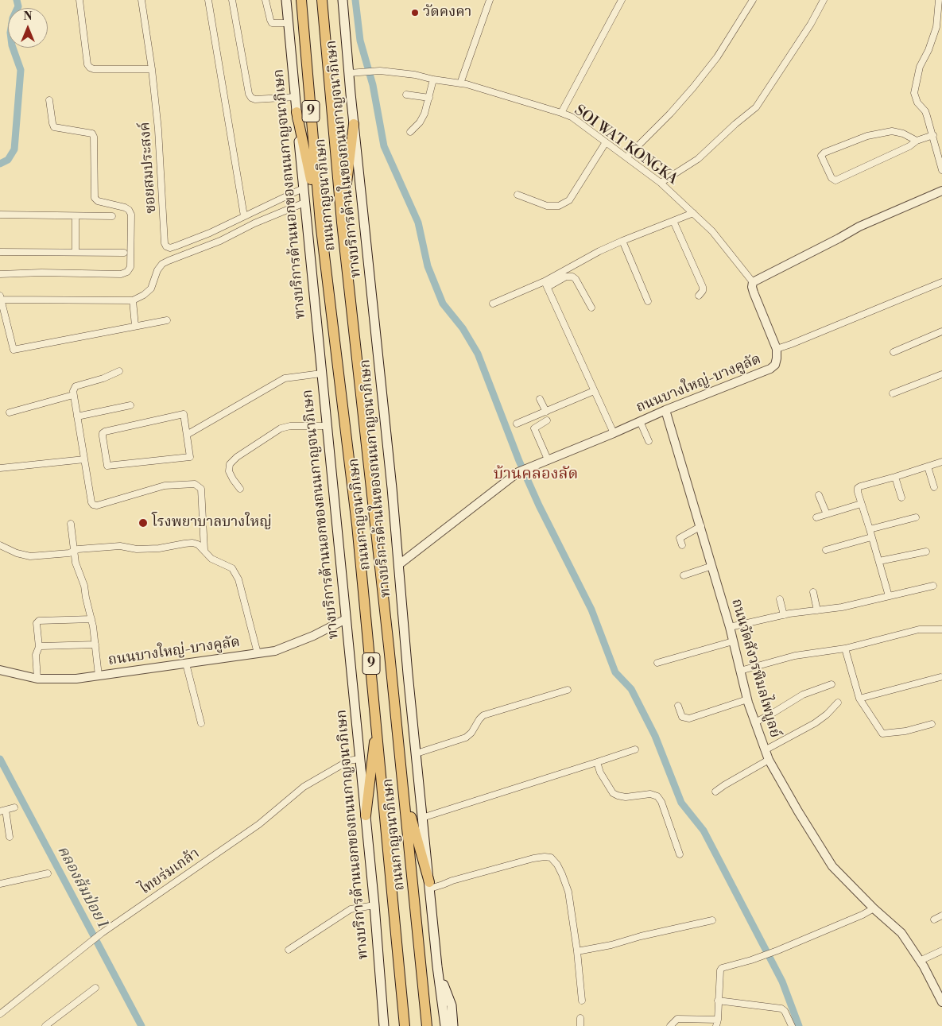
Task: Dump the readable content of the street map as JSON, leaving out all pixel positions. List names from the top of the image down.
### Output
{
  "streets": {
    "highway": ["9", "ถนนกาญจนาภิเษก"],
    "main road": ["ทางบริการด้านในของถนนกาญจนาภิเษก", "ทางบริการด้านนอกของถนนกาญจนาภิเษก"],
    "street": [
      "SOI WAT KONGKA",
      "ซอยสมประสงค์",
      "ถนนบางใหญ่-บางคูลัด",
      "ถนนวัดสังวรพิมลไพบูลย์",
      "ไทยร่มเกล้า"
    ]
  },
  "crossings": [
    ["SOI WAT KONGKA", "ทางบริการด้านในของถนนกาญจนาภิเษก"],
    ["SOI WAT KONGKA", "ถนนบางใหญ่-บางคูลัด"],
    ["ทางบริการด้านในของถนนกาญจนาภิเษก", "ถนนบางใหญ่-บางคูลัด"],
    ["ซอยสมประสงค์", "ทางบริการด้านนอกของถนนกาญจนาภิเษก"],
    ["ทางบริการด้านนอกของถนนกาญจนาภิเษก", "ถนนบางใหญ่-บางคูลัด"],
    ["ทางบริการด้านนอกของถนนกาญจนาภิเษก", "ไทยร่มเกล้า"],
    ["ถนนบางใหญ่-บางคูลัด", "ถนนวัดสังวรพิมลไพบูลย์"]
  ],
  "districts": ["บ้านคลองลัด"],
  "water": ["คลองส้มป่อย 1"],
  "places": ["วัดคงคา", "โรงพยาบาลบางใหญ่"],
  "north": "top"
}
